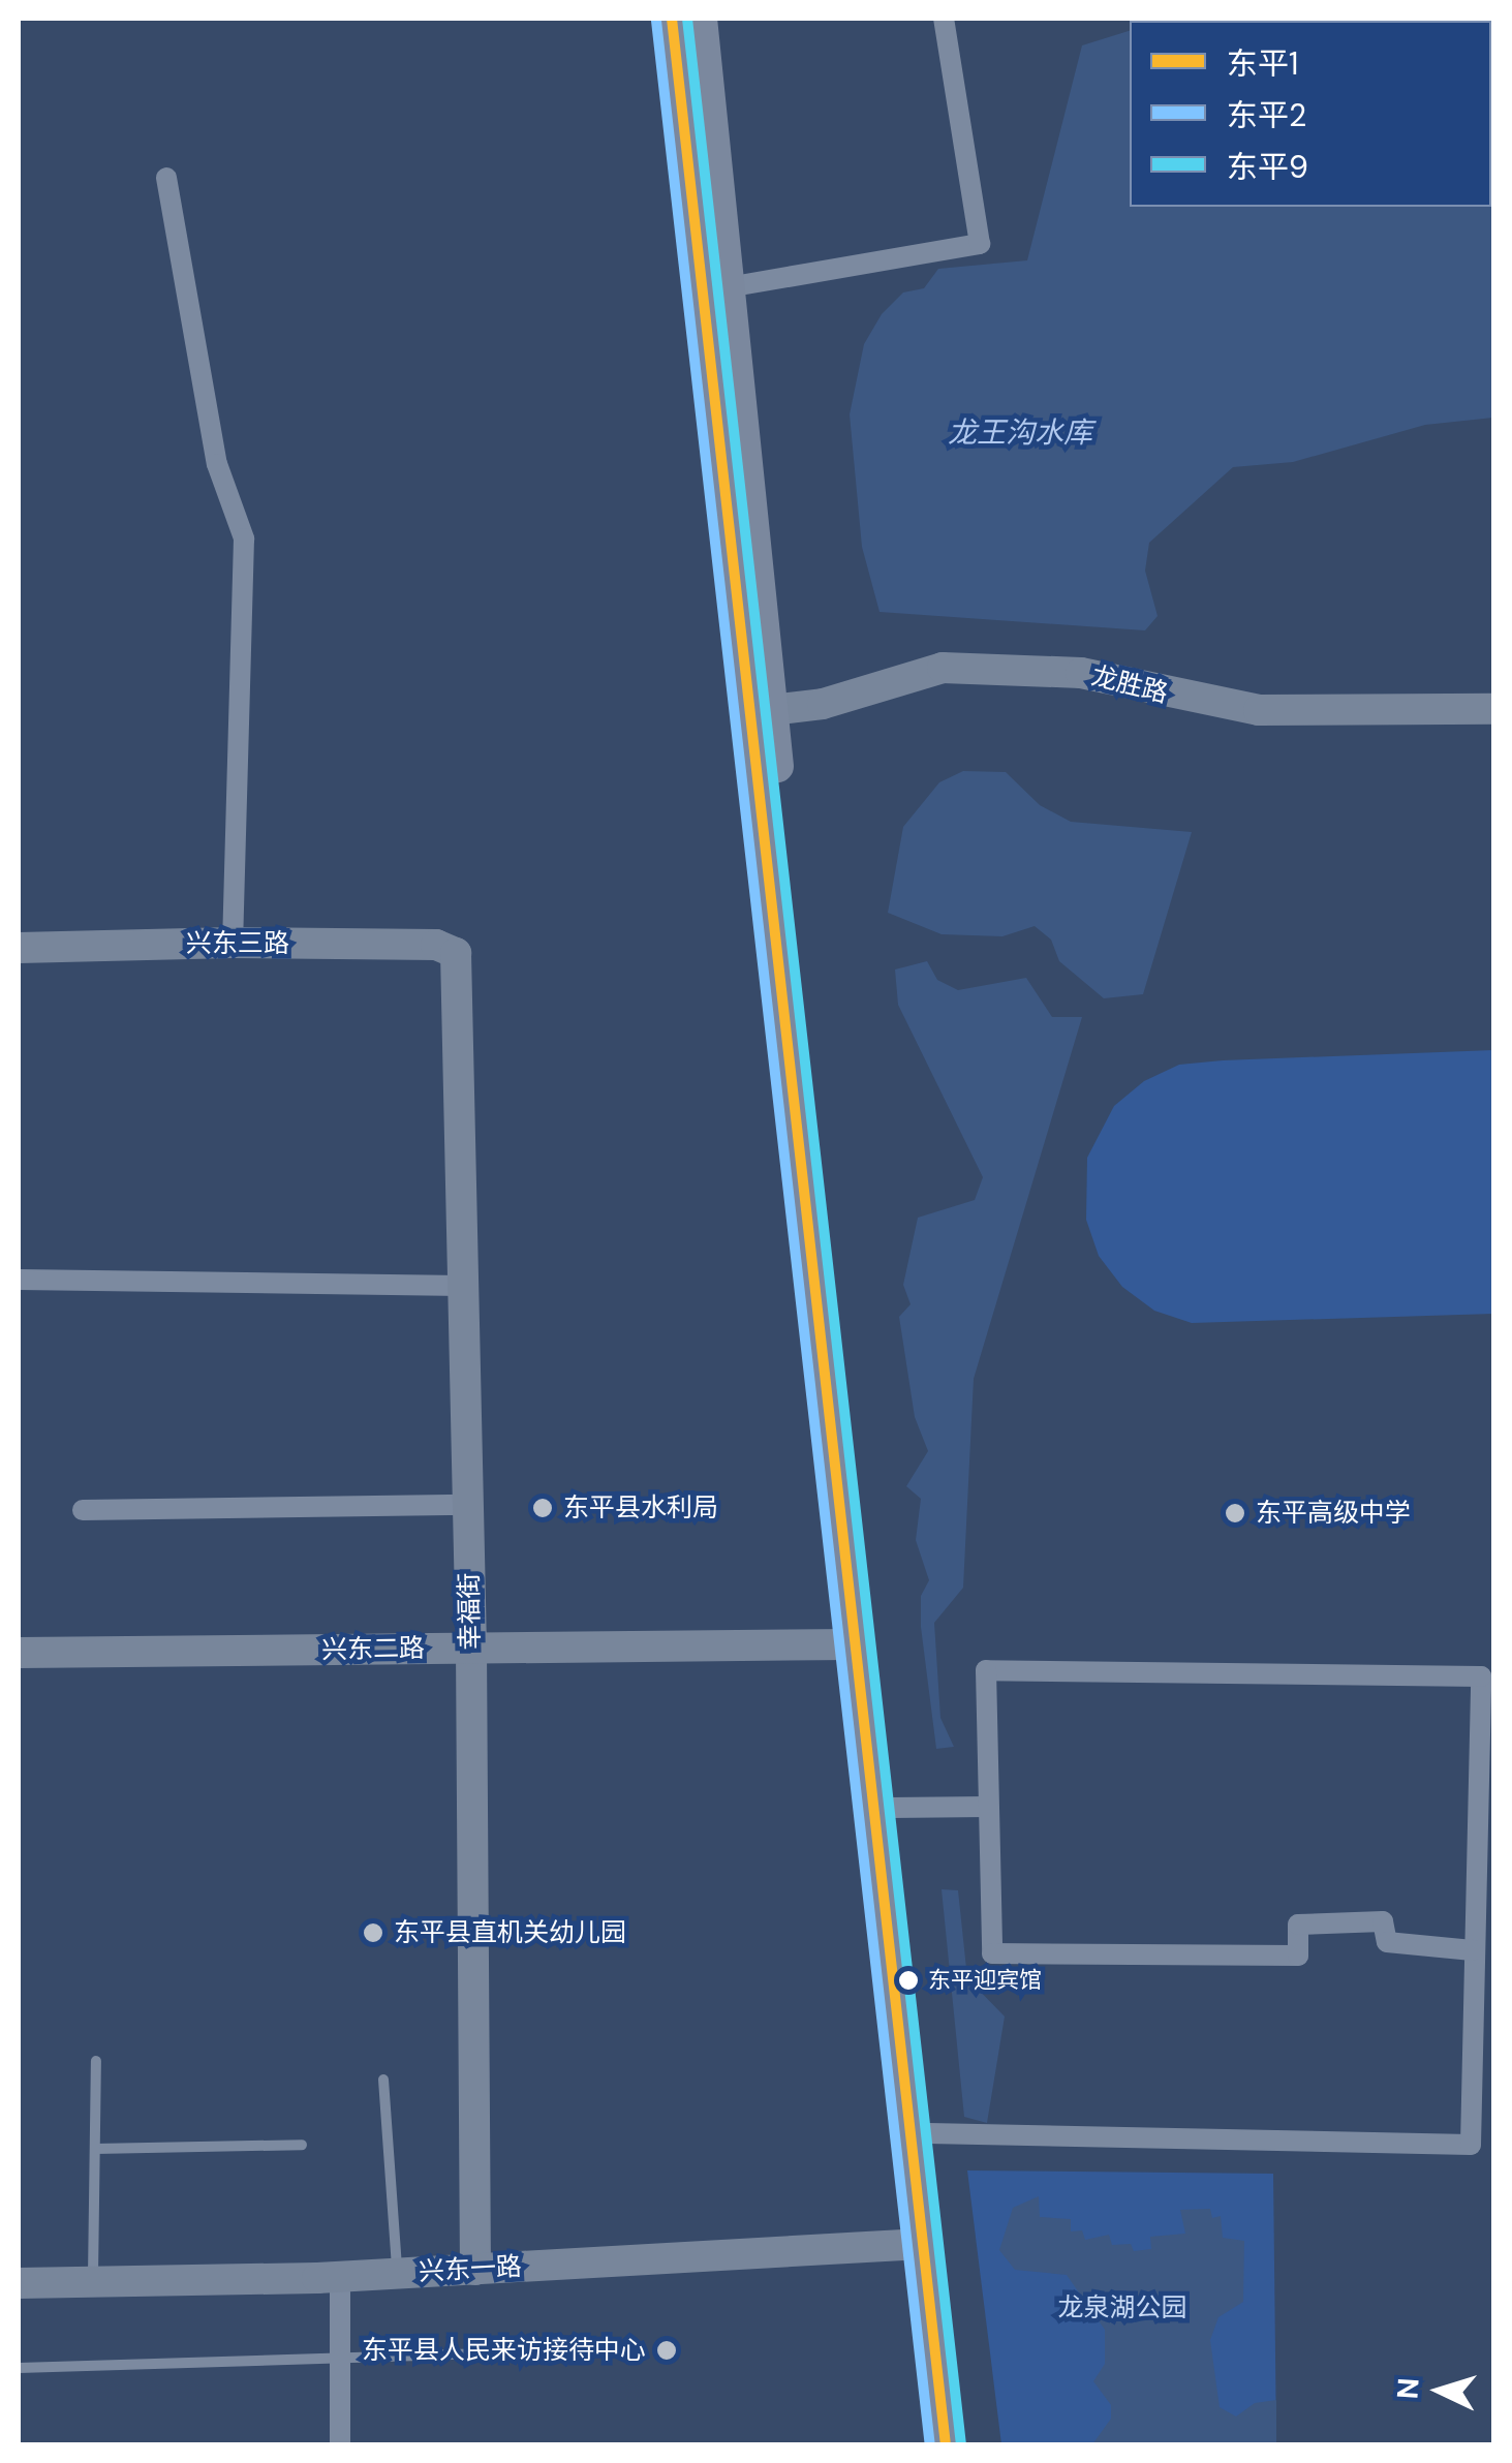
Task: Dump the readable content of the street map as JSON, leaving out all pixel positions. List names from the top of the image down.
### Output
{
  "streets": {
    "street": [
      "龙胜路",
      "兴东三路",
      "幸福街",
      "兴东二路",
      "兴东一路"
    ]
  },
  "crossings": [
    ["兴东三路", "幸福街"],
    ["幸福街", "兴东二路"],
    ["幸福街", "兴东一路"]
  ],
  "water": ["龙王沟水库"],
  "parks": ["龙泉湖公园"],
  "places": [
    "东平县水利局",
    "东平高级中学",
    "东平县直机关幼儿园",
    "东平迎宾馆",
    "东平县人民来访接待中心"
  ],
  "lines": ["transit line 东平1", "transit line 东平9", "transit line 东平2"],
  "legend": ["东平1", "东平2", "东平9"],
  "north": "left"
}
